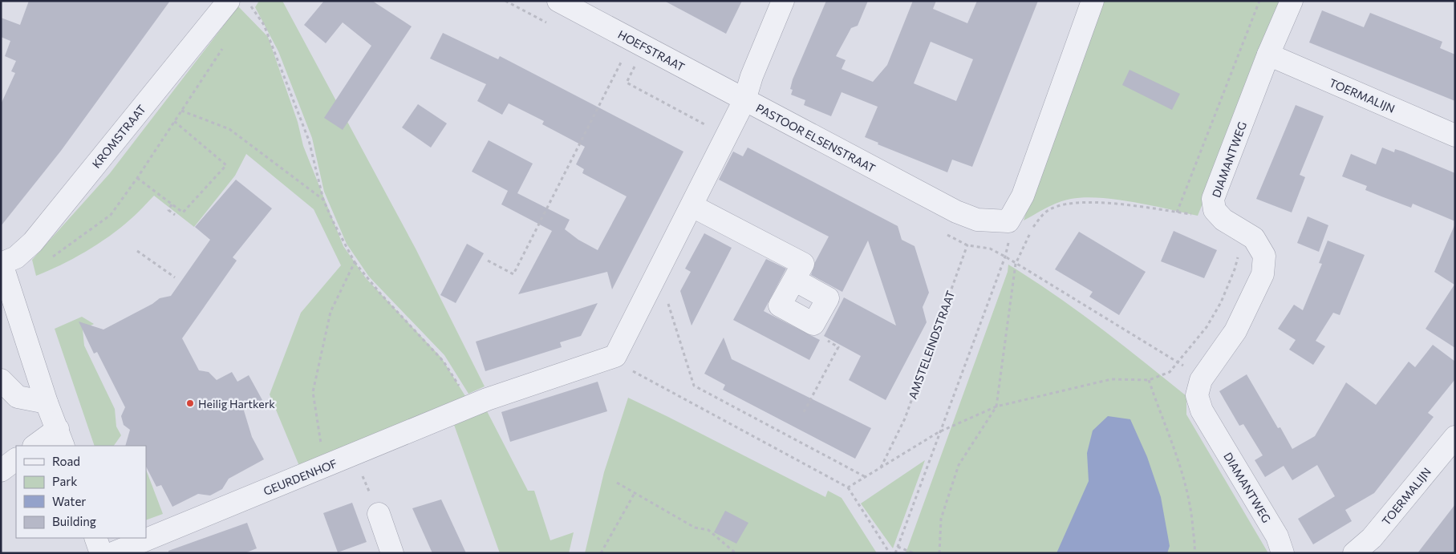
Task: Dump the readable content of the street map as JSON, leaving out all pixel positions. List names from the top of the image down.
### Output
{
  "streets": {
    "street": [
      "HOEFSTRAAT",
      "TOERMALIJN",
      "KROMSTRAAT",
      "PASTOOR ELSENSTRAAT",
      "DIAMANTWEG",
      "GEURDENHOF"
    ],
    "path": ["AMSTELEINDSTRAAT"]
  },
  "crossings": [
    ["HOEFSTRAAT", "PASTOOR ELSENSTRAAT"],
    ["TOERMALIJN", "DIAMANTWEG"],
    ["PASTOOR ELSENSTRAAT", "AMSTELEINDSTRAAT"],
    ["PASTOOR ELSENSTRAAT", "GEURDENHOF"]
  ],
  "places": ["Heilig Hartkerk"],
  "legend": [
    "Road",
    "Park",
    "Water",
    "Building"
  ]
}
